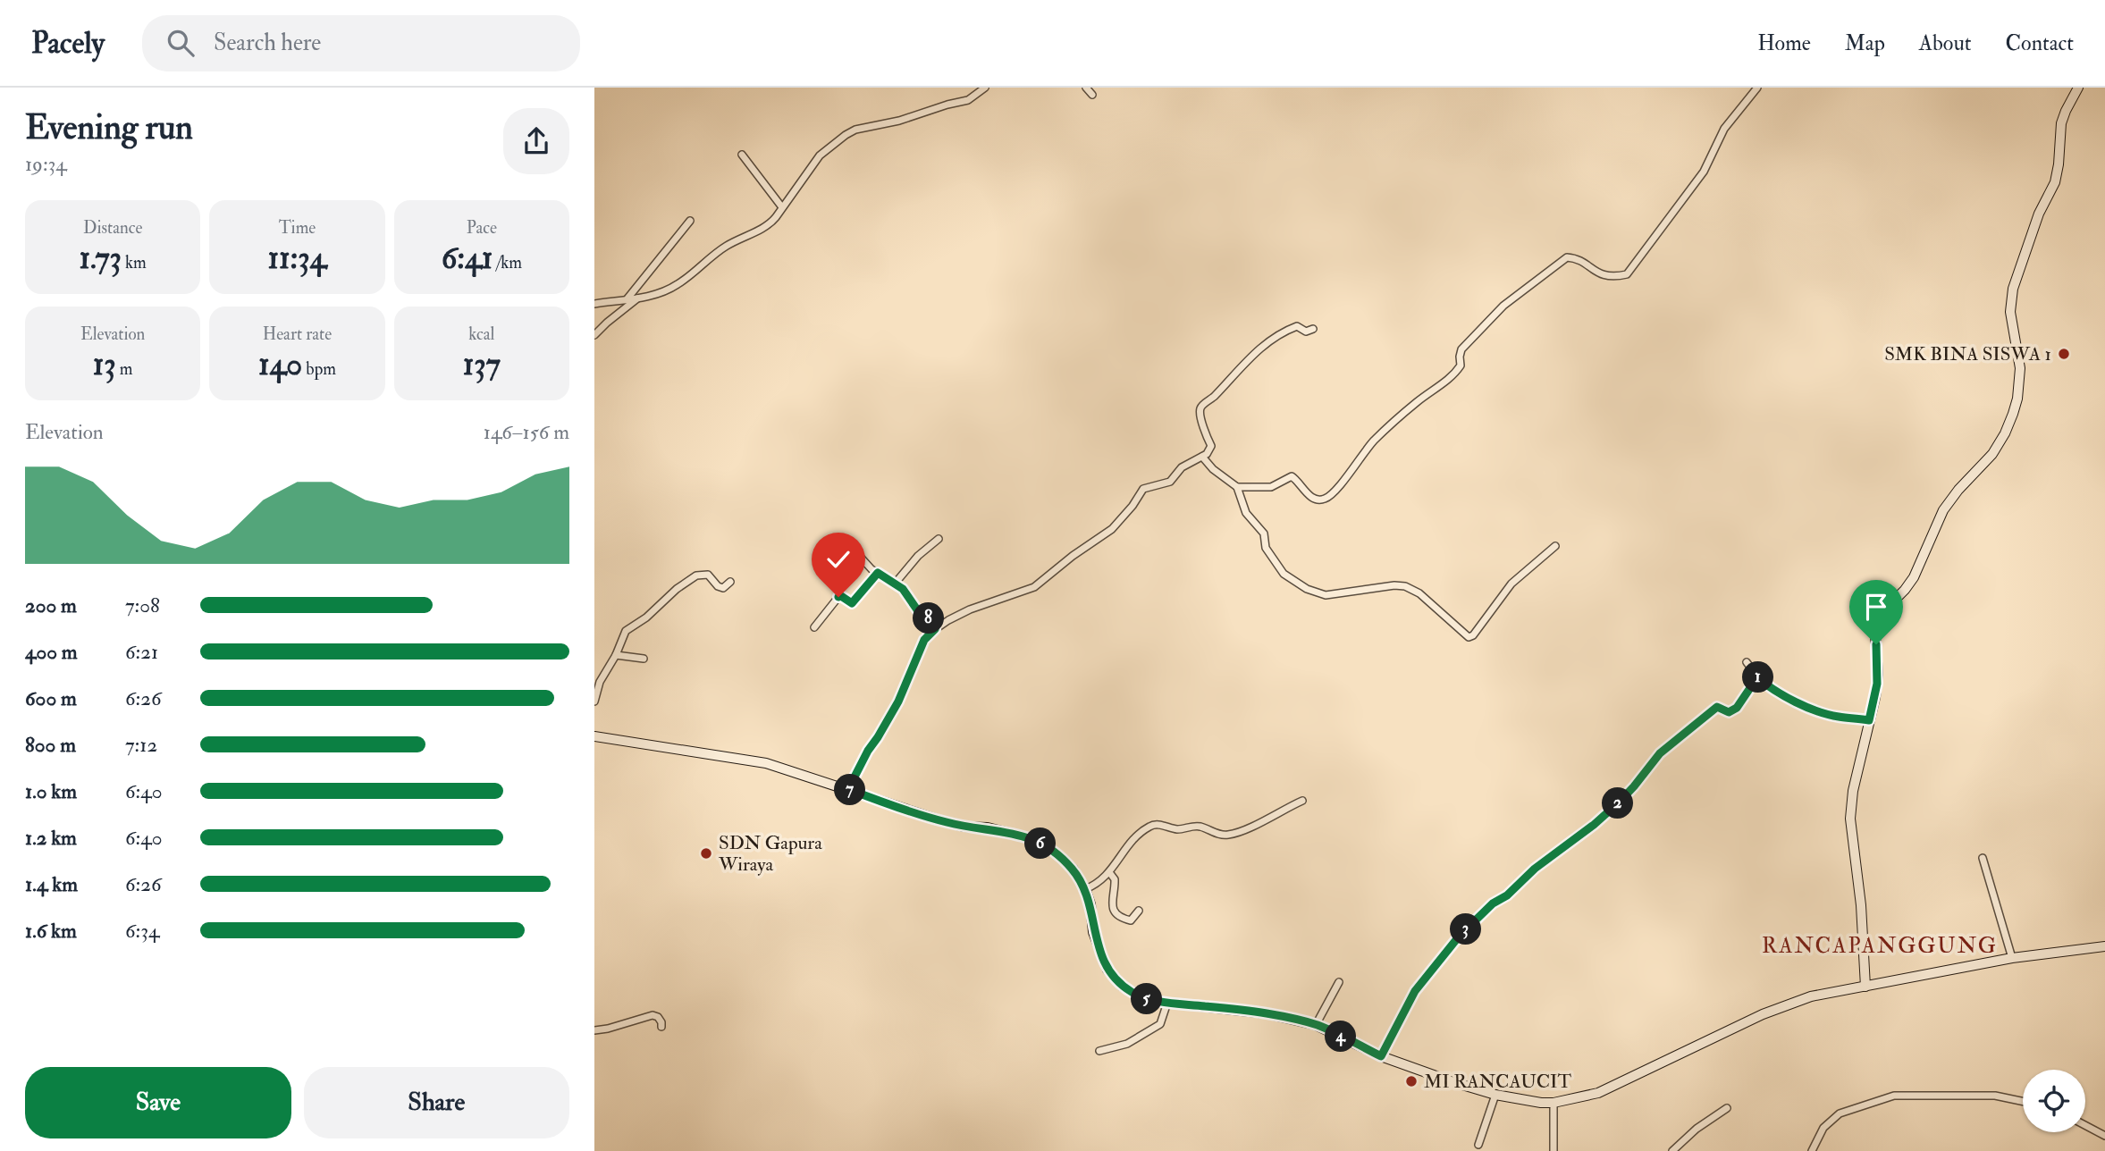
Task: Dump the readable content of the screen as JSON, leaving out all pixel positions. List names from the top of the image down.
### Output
{
  "districts": ["RANCAPANGGUNG"],
  "places": ["SMK BINA SISWA 1", "SDN Gapura Wiraya", "MI RANCAUCIT"],
  "page": {
    "header": "Pacely",
    "search": "Search here",
    "nav": [
      "Home",
      "Map",
      "About",
      "Contact"
    ],
    "heading": ["Evening run", "19:34"],
    "stats": [
      ["Distance", "1.73 km"],
      ["Time", "11:34"],
      ["Pace", "6:41 /km"],
      ["Elevation", "13 m"],
      ["Heart rate", "140 bpm"],
      ["kcal", "137"]
    ],
    "chart": ["Elevation", "146–156 m"],
    "list": [
      {
        "name": "200 m",
        "note": "7:08"
      },
      {
        "name": "400 m",
        "note": "6:21"
      },
      {
        "name": "600 m",
        "note": "6:26"
      },
      {
        "name": "800 m",
        "note": "7:12"
      },
      {
        "name": "1.0 km",
        "note": "6:40"
      },
      {
        "name": "1.2 km",
        "note": "6:40"
      },
      {
        "name": "1.4 km",
        "note": "6:26"
      },
      {
        "name": "1.6 km",
        "note": "6:34"
      }
    ],
    "pins": [
      "8",
      "1",
      "7",
      "2",
      "6",
      "3",
      "5",
      "4"
    ],
    "buttons": ["Save", "Share"]
  }
}
